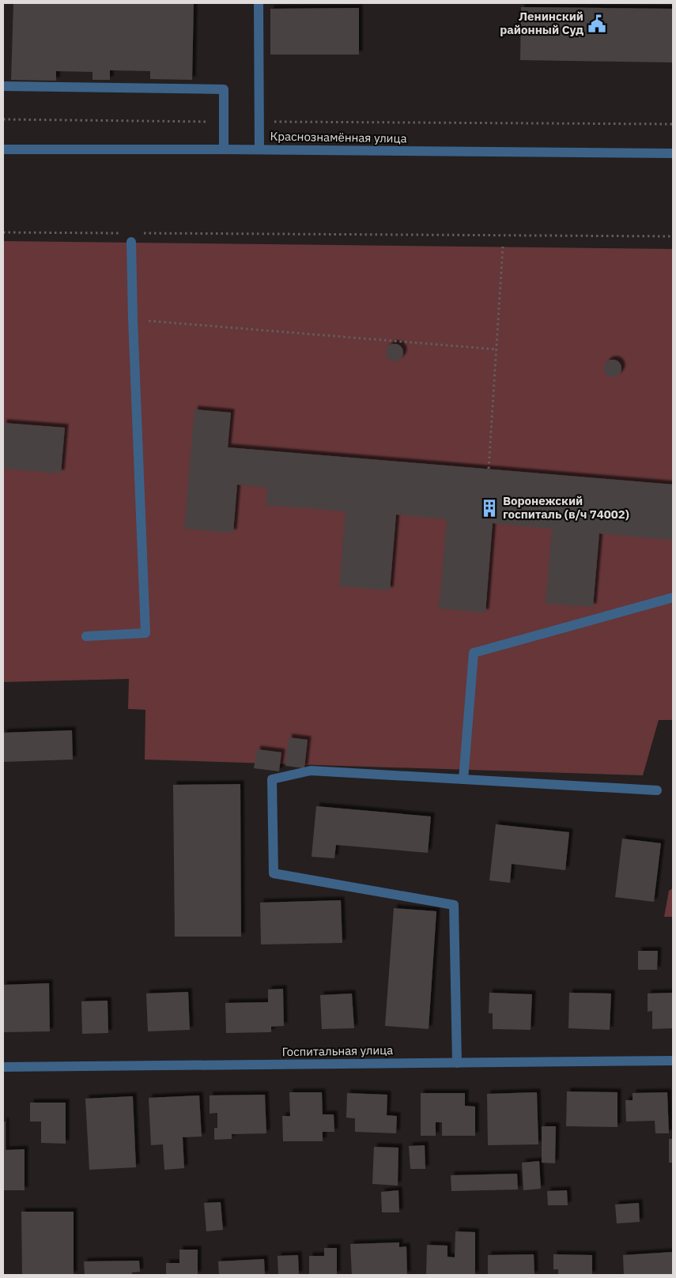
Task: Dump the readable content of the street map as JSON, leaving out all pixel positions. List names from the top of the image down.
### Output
{
  "streets": {
    "street": ["Краснознамённая улица", "Госпитальная улица"]
  },
  "places": {
    "public building": ["Ленинский районный Суд"],
    "building": ["Воронежский госпиталь (в/ч 74002)"]
  }
}
